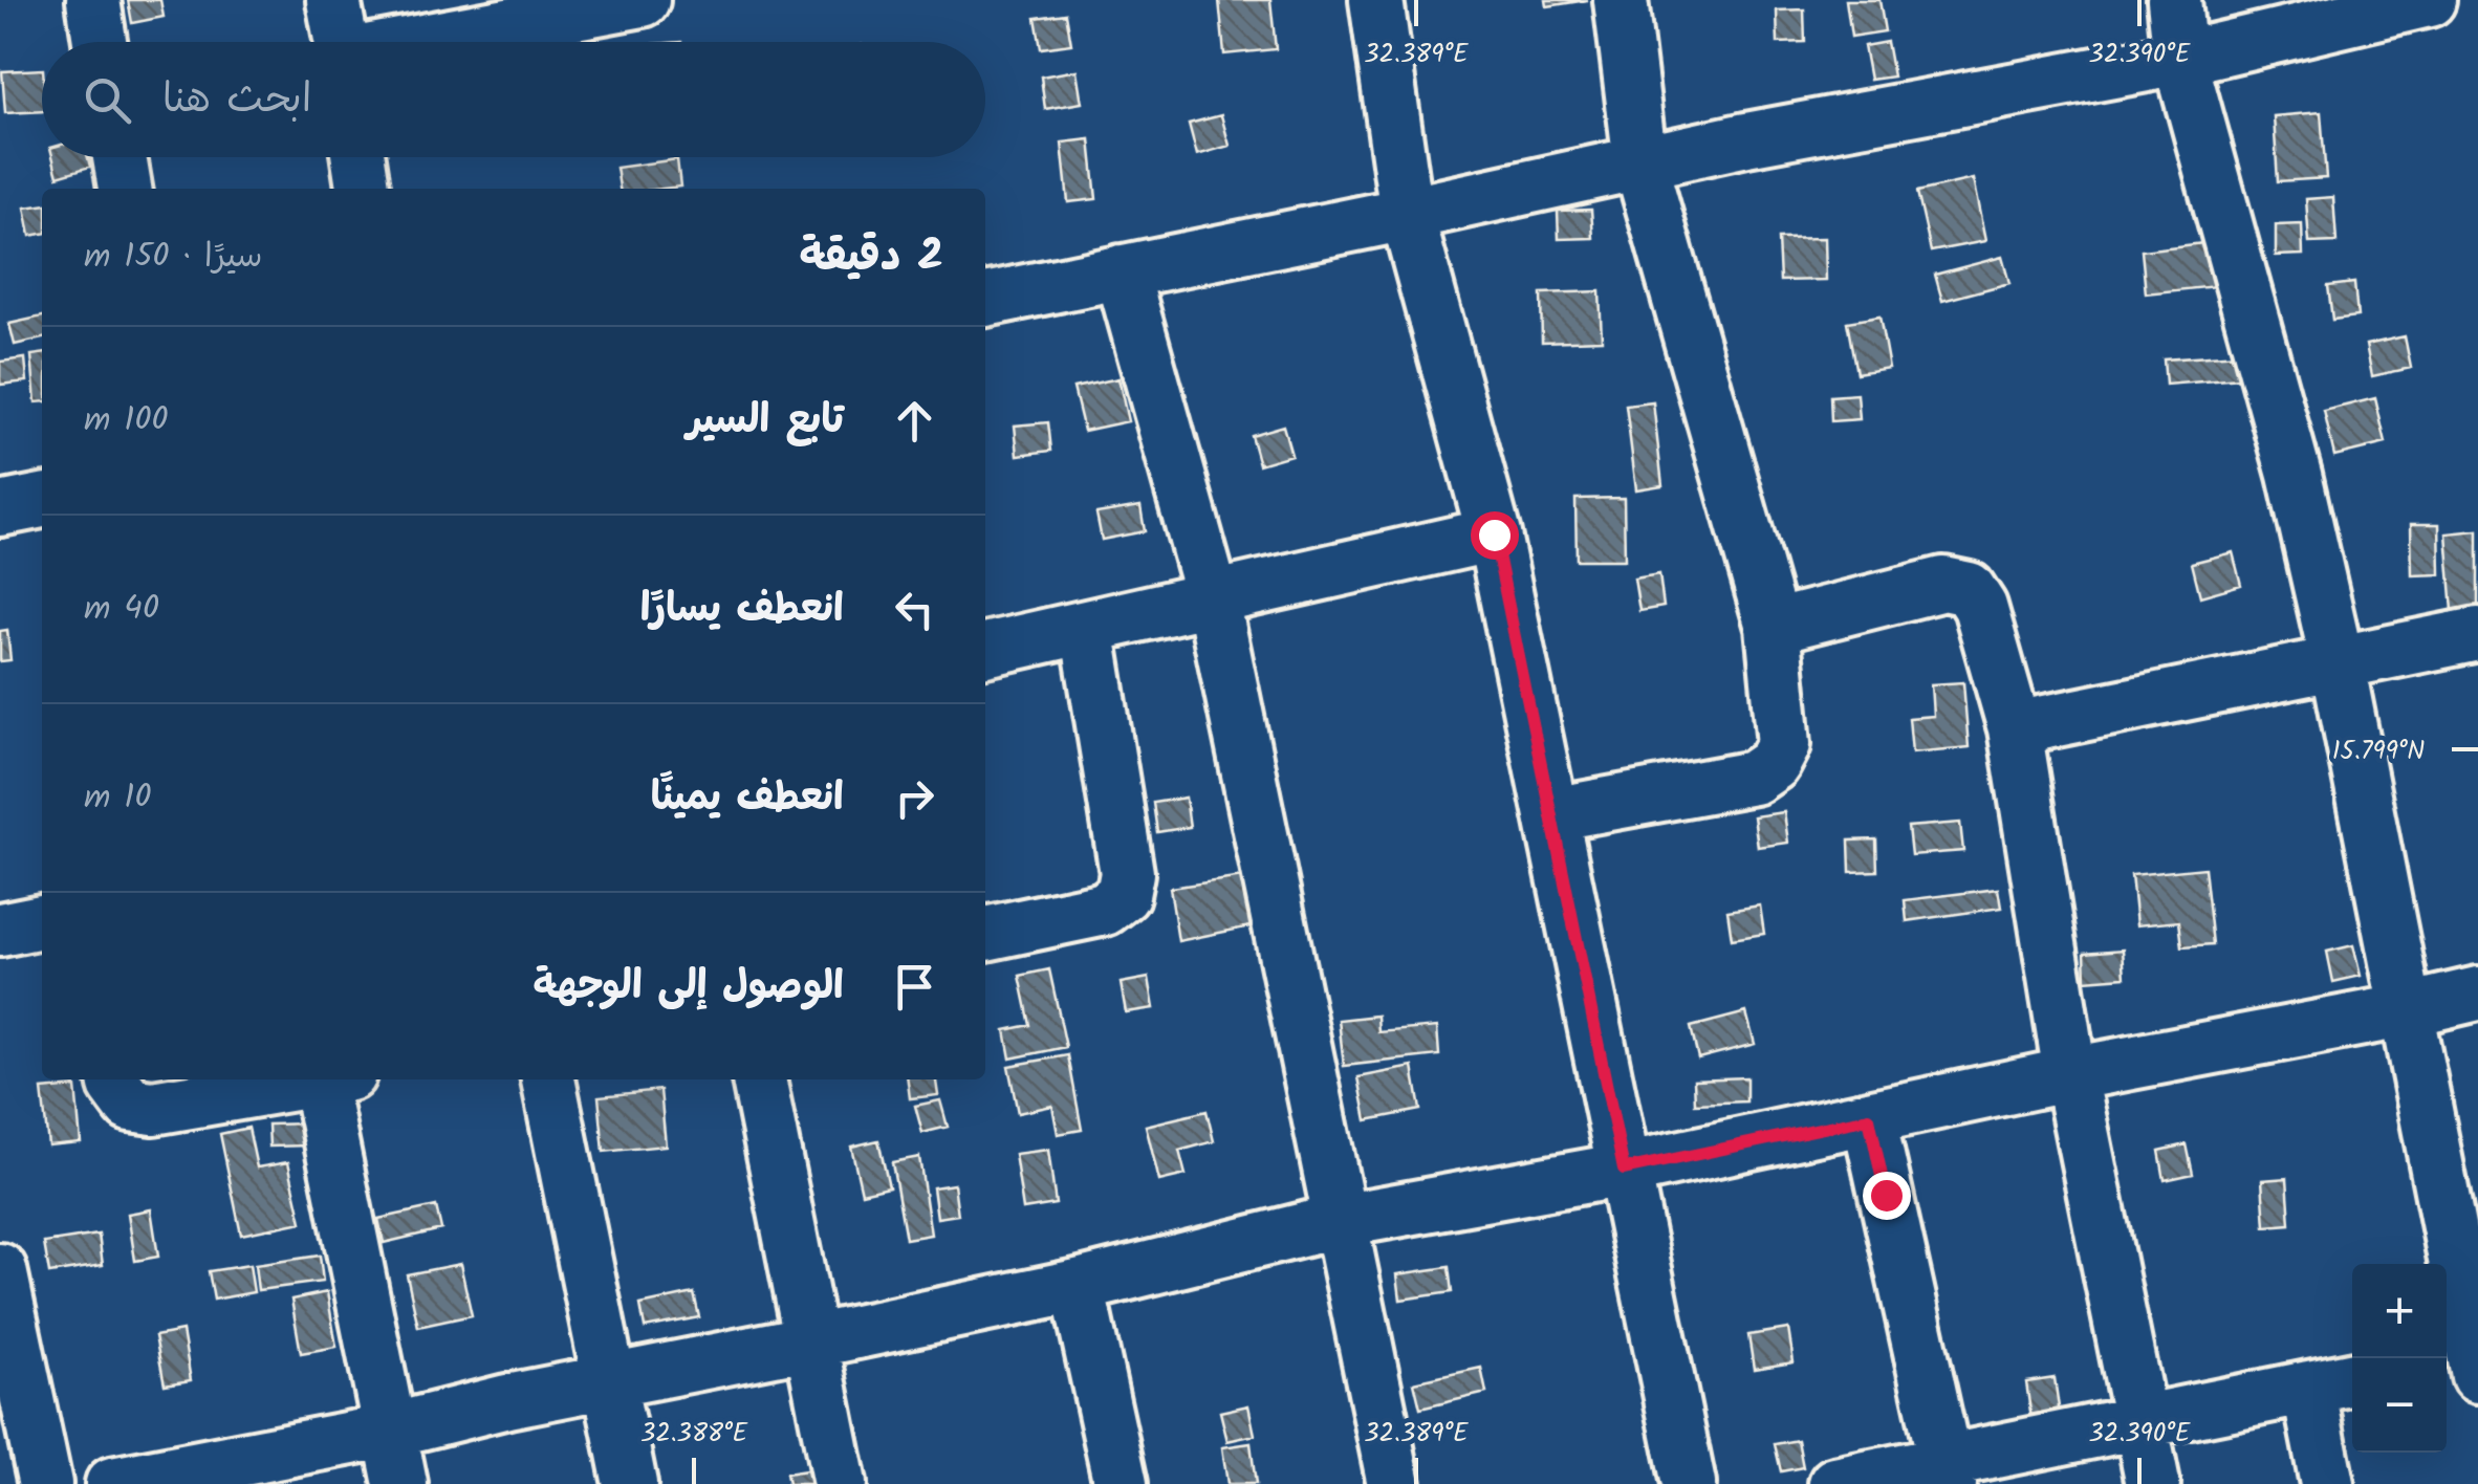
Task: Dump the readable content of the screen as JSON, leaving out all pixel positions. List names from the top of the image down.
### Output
{
  "page": {
    "search": "ابحث هنا",
    "heading": ["2 دقيقة", "سيرًا · 150 m"],
    "list": [
      ["تابع السير", "100 m"],
      ["انعطف يسارًا", "40 m"],
      ["انعطف يمينًا", "10 m"],
      "الوصول إلى الوجهة"
    ],
    "map_buttons": ["+", "−"]
  },
  "coordinates": [
    "32.389°E",
    "32.390°E",
    "15.799°N",
    "32.388°E"
  ]
}
